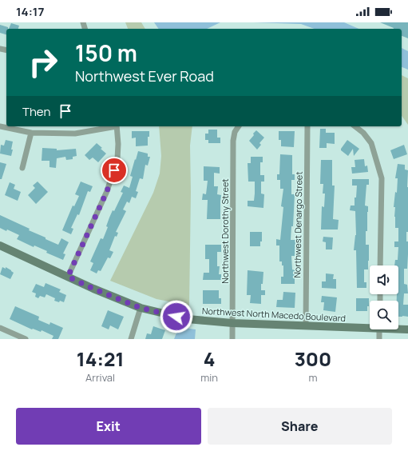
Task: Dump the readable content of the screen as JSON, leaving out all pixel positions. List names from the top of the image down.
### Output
{
  "streets": {
    "street": ["Northwest Denargo Street", "Northwest Dorothy Street", "Northwest North Macedo Boulevard"]
  },
  "crossings": [
    ["Northwest Denargo Street", "Northwest North Macedo Boulevard"],
    ["Northwest Dorothy Street", "Northwest North Macedo Boulevard"]
  ],
  "page": {
    "status": "14:17",
    "turn": ["150 m", "Northwest Ever Road"],
    "then": "Then",
    "eta": [
      "14:21",
      "Arrival",
      "4",
      "min",
      "300",
      "m"
    ],
    "buttons": ["Exit", "Share"]
  }
}
